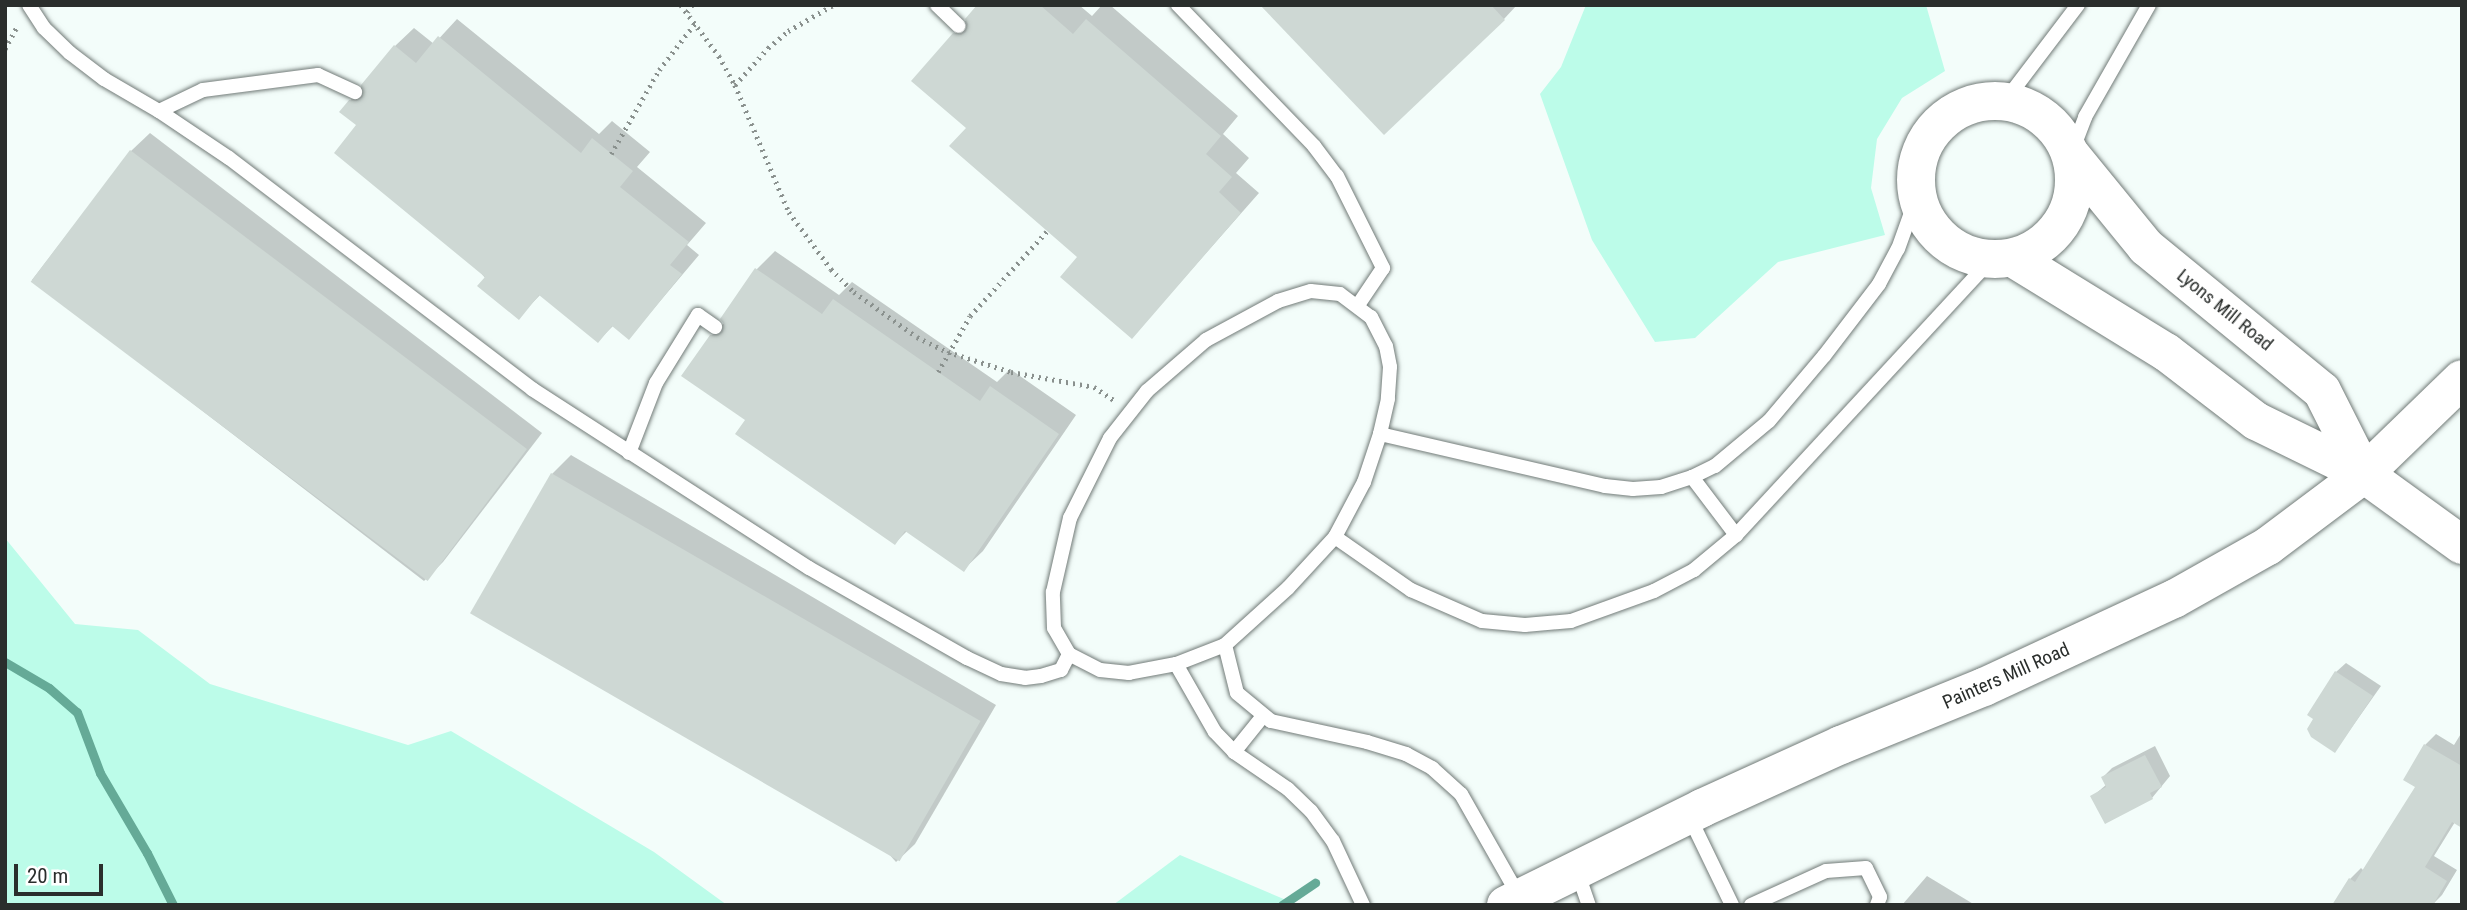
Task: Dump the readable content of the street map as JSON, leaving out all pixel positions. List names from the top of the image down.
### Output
{
  "streets": {
    "main road": ["Lyons Mill Road", "Painters Mill Road"]
  },
  "crossings": [
    ["Lyons Mill Road", "Painters Mill Road"]
  ],
  "scale_bar": "20 m"
}
